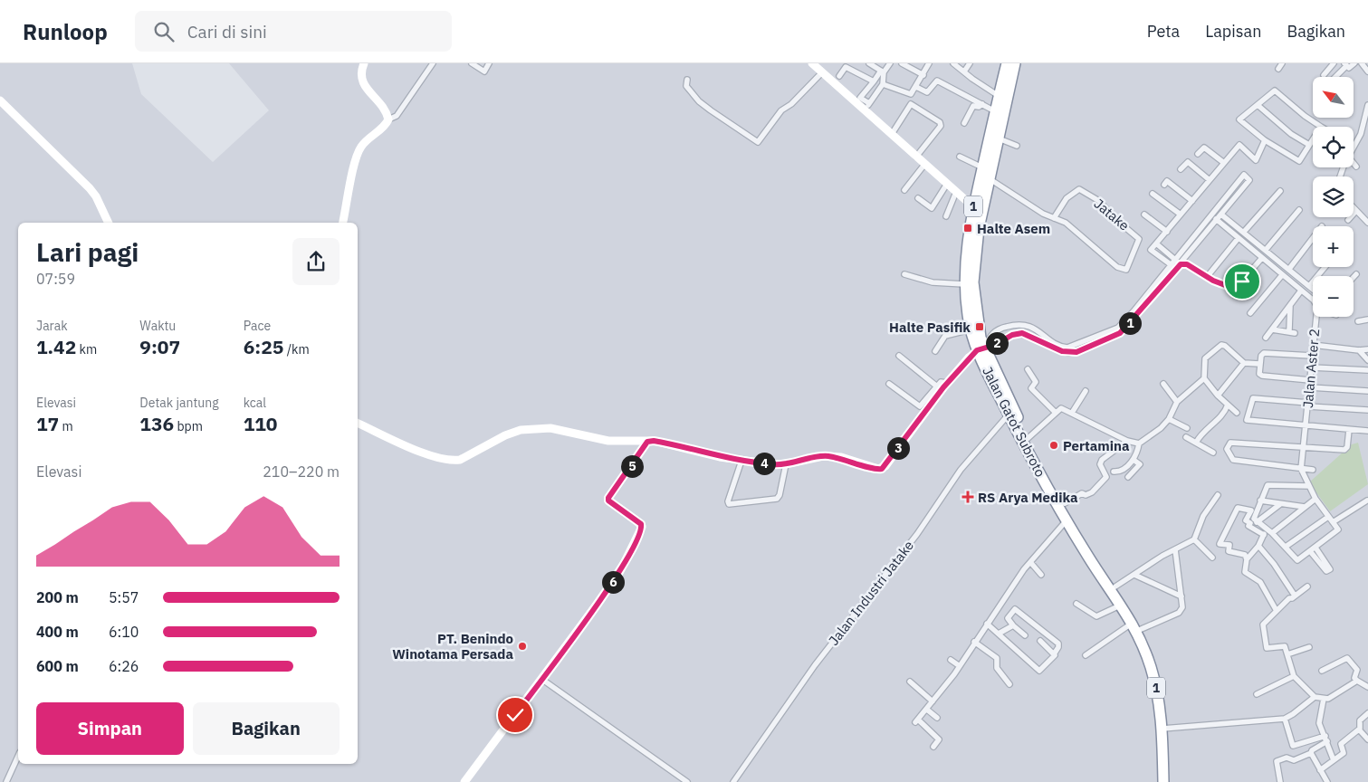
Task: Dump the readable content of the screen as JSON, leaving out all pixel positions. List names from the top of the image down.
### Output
{
  "streets": {
    "highway": ["1", "Jalan Gatot Subroto"],
    "street": ["Jatake", "Jalan Aster 2", "Jalan Industri Jatake"]
  },
  "crossings": [
    ["Jalan Gatot Subroto", "Jalan Industri Jatake"]
  ],
  "places": {
    "transit": ["Halte Asem", "Halte Pasifik"],
    "other": ["Pertamina", "PT. Benindo Winotama Persada"],
    "health": ["RS Arya Medika"]
  },
  "north": "top left",
  "page": {
    "header": "Runloop",
    "search": "Cari di sini",
    "nav": ["Peta", "Lapisan", "Bagikan"],
    "map_buttons": ["+", "−"],
    "heading": ["Lari pagi", "07:59"],
    "stats": [
      ["Jarak", "1.42 km"],
      ["Waktu", "9:07"],
      ["Pace", "6:25 /km"],
      ["Elevasi", "17 m"],
      ["Detak jantung", "136 bpm"],
      ["kcal", "110"]
    ],
    "pins": [
      "1",
      "2",
      "3",
      "4",
      "5",
      "6"
    ],
    "chart": ["Elevasi", "210–220 m"],
    "list": [
      {
        "name": "200 m",
        "note": "5:57"
      },
      {
        "name": "400 m",
        "note": "6:10"
      },
      {
        "name": "600 m",
        "note": "6:26"
      }
    ],
    "buttons": ["Simpan", "Bagikan"]
  }
}
